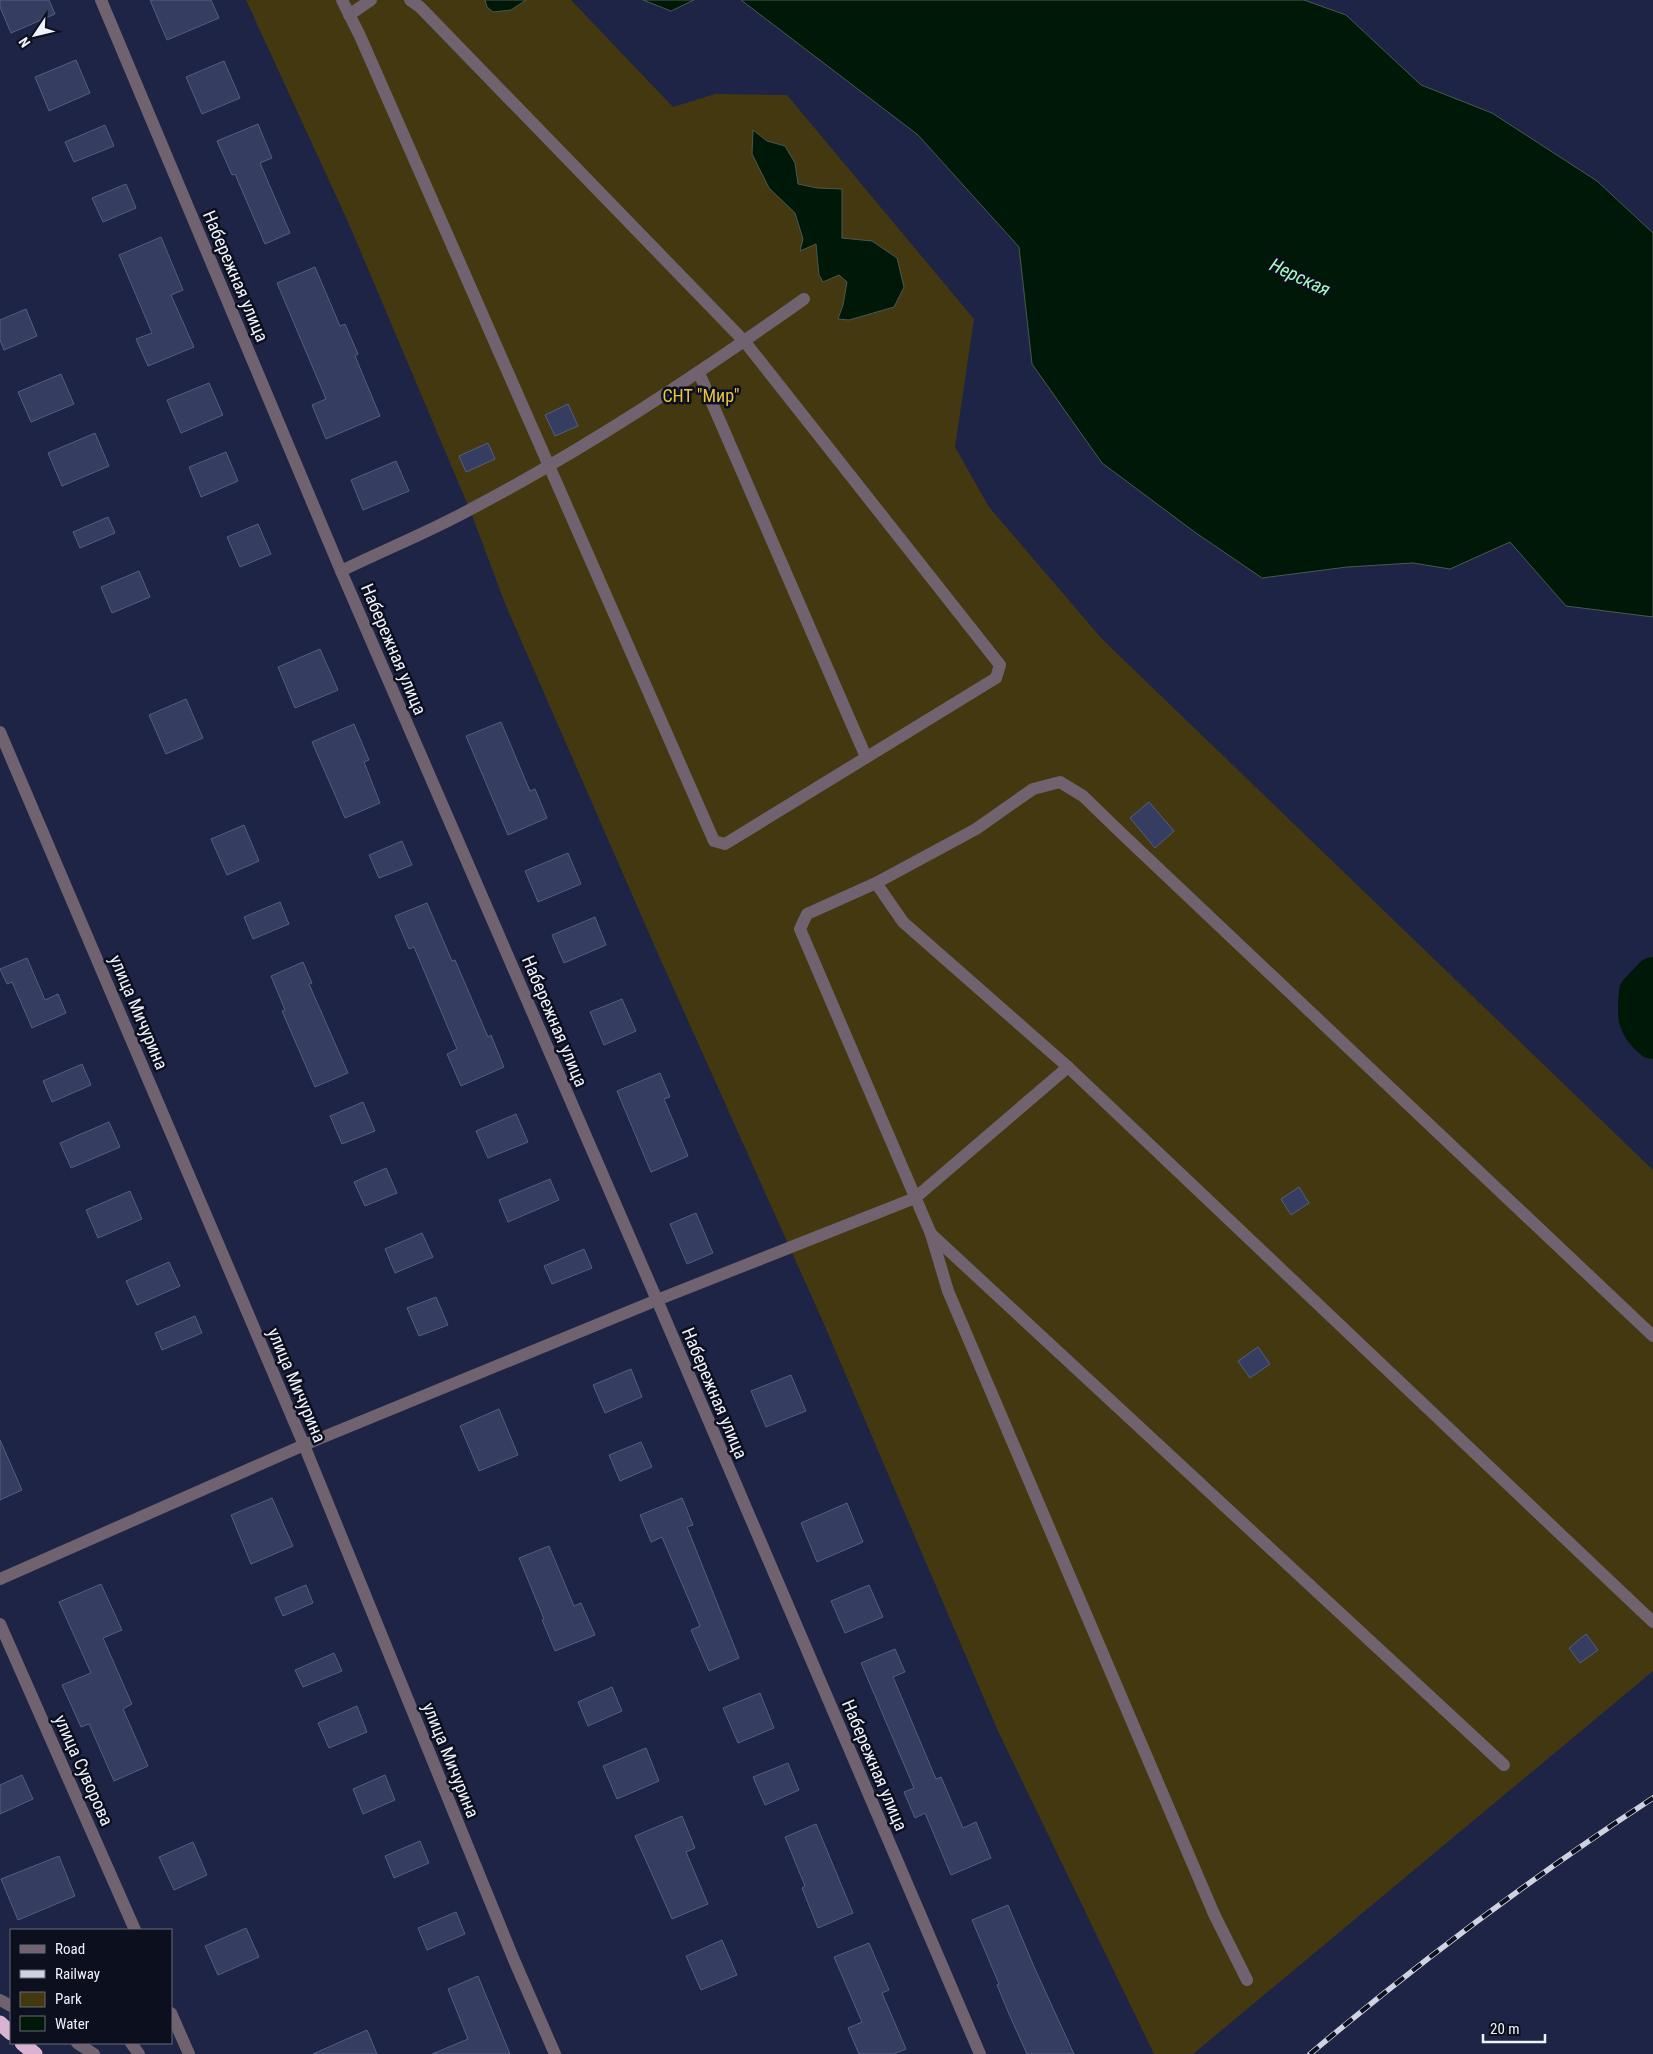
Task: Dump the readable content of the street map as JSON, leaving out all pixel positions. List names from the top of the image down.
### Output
{
  "streets": {
    "street": ["Набережная улица", "улица Мичурина", "улица Суворова"]
  },
  "water": ["Нерская"],
  "parks": ["СНТ \"Мир\""],
  "legend": [
    "Road",
    "Railway",
    "Park",
    "Water"
  ],
  "scale_bar": "20 m",
  "north": "bottom left"
}
